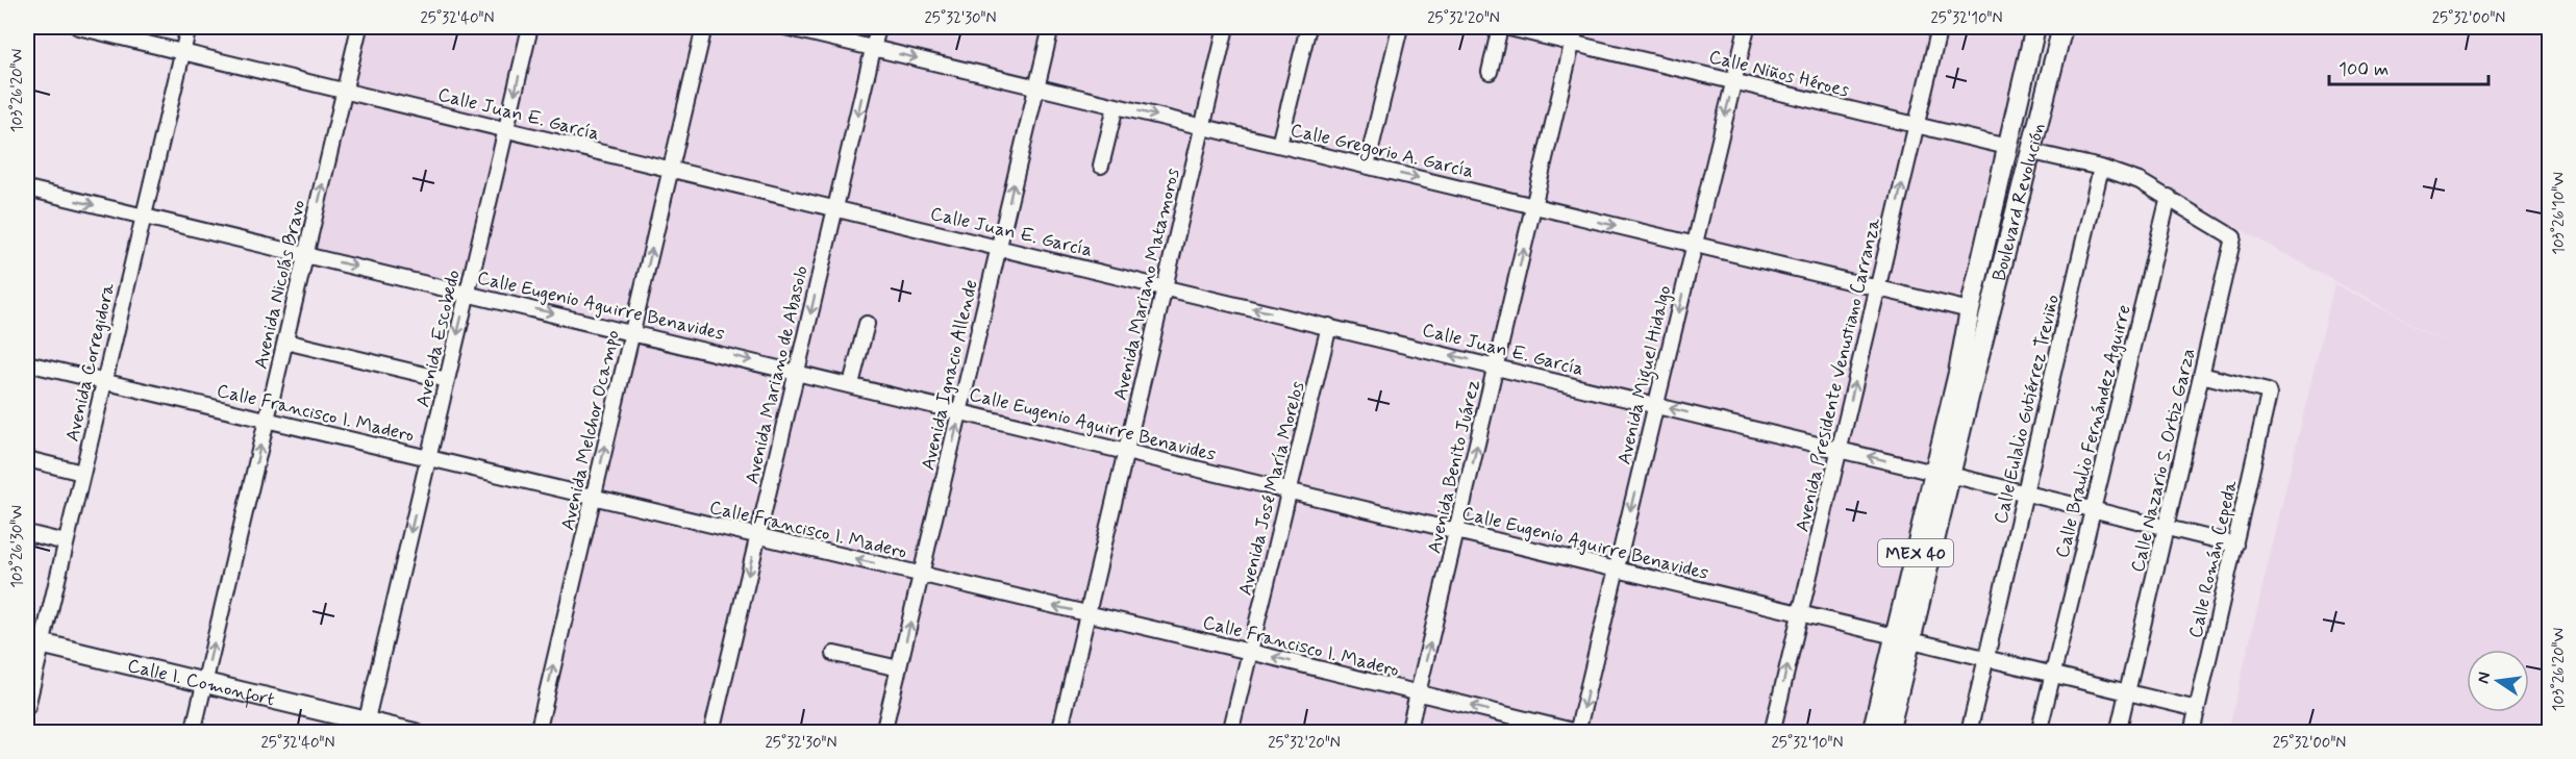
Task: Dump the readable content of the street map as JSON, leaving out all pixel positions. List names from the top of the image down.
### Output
{
  "streets": {
    "main road": ["Boulevard Revolución", "MEX 40", "Calle I. Comonfort"],
    "street": [
      "Calle Niños Héroes",
      "Calle Juan E. García",
      "Calle Gregorio A. García",
      "Avenida Nicolás Bravo",
      "Avenida Mariano Matamoros",
      "Calle Eugenio Aguirre Benavides",
      "Avenida Escobedo",
      "Avenida Corregidora",
      "Avenida Mariano de Abasolo",
      "Avenida Ignacio Allende",
      "Avenida Miguel Hidalgo",
      "Avenida Presidente Venustiano Carranza",
      "Calle Eulalio Gutiérrez Treviño",
      "Calle Francisco I. Madero",
      "Avenida Melchor Ocampo",
      "Calle Braulio Fernández Aguirre",
      "Calle Nazario S. Ortiz Garza",
      "Avenida Benito Juárez",
      "Avenida José María Morelos",
      "Calle Román Cepeda"
    ]
  },
  "crossings": [
    ["Calle Niños Héroes", "Avenida Miguel Hidalgo"],
    ["Calle Niños Héroes", "Avenida Presidente Venustiano Carranza"],
    ["Calle Niños Héroes", "Avenida Benito Juárez"],
    ["Calle Juan E. García", "Boulevard Revolución"],
    ["Calle Juan E. García", "Avenida Nicolás Bravo"],
    ["Calle Juan E. García", "Avenida Mariano Matamoros"],
    ["Calle Juan E. García", "Avenida Escobedo"],
    ["Calle Juan E. García", "Avenida Corregidora"],
    ["Calle Juan E. García", "Avenida Mariano de Abasolo"],
    ["Calle Juan E. García", "Avenida Ignacio Allende"],
    ["Calle Juan E. García", "Avenida Miguel Hidalgo"],
    ["Calle Juan E. García", "Avenida Presidente Venustiano Carranza"],
    ["Calle Juan E. García", "Calle Eulalio Gutiérrez Treviño"],
    ["Calle Juan E. García", "Avenida Melchor Ocampo"],
    ["Calle Juan E. García", "Calle Braulio Fernández Aguirre"],
    ["Calle Juan E. García", "Calle Nazario S. Ortiz Garza"],
    ["Calle Juan E. García", "Avenida Benito Juárez"],
    ["Calle Juan E. García", "Avenida José María Morelos"],
    ["Calle Juan E. García", "MEX 40"],
    ["Calle Juan E. García", "Calle Román Cepeda"],
    ["Calle Gregorio A. García", "Boulevard Revolución"],
    ["Calle Gregorio A. García", "Avenida Mariano Matamoros"],
    ["Calle Gregorio A. García", "Avenida Mariano de Abasolo"],
    ["Calle Gregorio A. García", "Avenida Ignacio Allende"],
    ["Calle Gregorio A. García", "Avenida Miguel Hidalgo"],
    ["Calle Gregorio A. García", "Avenida Presidente Venustiano Carranza"],
    ["Calle Gregorio A. García", "Avenida Benito Juárez"],
    ["Boulevard Revolución", "MEX 40"],
    ["Avenida Nicolás Bravo", "Calle Eugenio Aguirre Benavides"],
    ["Avenida Nicolás Bravo", "Calle Francisco I. Madero"],
    ["Avenida Nicolás Bravo", "Calle I. Comonfort"],
    ["Avenida Mariano Matamoros", "Calle Eugenio Aguirre Benavides"],
    ["Avenida Mariano Matamoros", "Calle Francisco I. Madero"],
    ["Calle Eugenio Aguirre Benavides", "Avenida Escobedo"],
    ["Calle Eugenio Aguirre Benavides", "Avenida Corregidora"],
    ["Calle Eugenio Aguirre Benavides", "Avenida Mariano de Abasolo"],
    ["Calle Eugenio Aguirre Benavides", "Avenida Ignacio Allende"],
    ["Calle Eugenio Aguirre Benavides", "Avenida Miguel Hidalgo"],
    ["Calle Eugenio Aguirre Benavides", "Avenida Presidente Venustiano Carranza"],
    ["Calle Eugenio Aguirre Benavides", "Calle Eulalio Gutiérrez Treviño"],
    ["Calle Eugenio Aguirre Benavides", "Avenida Melchor Ocampo"],
    ["Calle Eugenio Aguirre Benavides", "Calle Braulio Fernández Aguirre"],
    ["Calle Eugenio Aguirre Benavides", "Calle Nazario S. Ortiz Garza"],
    ["Calle Eugenio Aguirre Benavides", "Avenida Benito Juárez"],
    ["Calle Eugenio Aguirre Benavides", "Avenida José María Morelos"],
    ["Calle Eugenio Aguirre Benavides", "MEX 40"],
    ["Calle Eugenio Aguirre Benavides", "Calle Román Cepeda"],
    ["Avenida Escobedo", "Calle Francisco I. Madero"],
    ["Avenida Escobedo", "Calle I. Comonfort"],
    ["Avenida Corregidora", "Calle Francisco I. Madero"],
    ["Avenida Corregidora", "Calle I. Comonfort"],
    ["Avenida Mariano de Abasolo", "Calle Francisco I. Madero"],
    ["Avenida Ignacio Allende", "Calle Francisco I. Madero"],
    ["Avenida Miguel Hidalgo", "Calle Francisco I. Madero"],
    ["Calle Francisco I. Madero", "Avenida Melchor Ocampo"],
    ["Calle Francisco I. Madero", "Avenida Benito Juárez"],
    ["Calle Francisco I. Madero", "Avenida José María Morelos"],
    ["Calle Braulio Fernández Aguirre", "Calle Nazario S. Ortiz Garza"],
    ["Calle Nazario S. Ortiz Garza", "Calle Román Cepeda"]
  ],
  "one_way": [
    "Calle Gregorio A. García",
    "Avenida Nicolás Bravo",
    "Avenida Escobedo",
    "Avenida Mariano de Abasolo",
    "Avenida Ignacio Allende",
    "Avenida Miguel Hidalgo",
    "Avenida Presidente Venustiano Carranza",
    "Calle Francisco I. Madero",
    "Avenida Melchor Ocampo",
    "Avenida Benito Juárez"
  ],
  "scale_bar": "100 m",
  "north": "left",
  "coordinates": [
    "25°32'40\"N",
    "25°32'30\"N",
    "25°32'20\"N",
    "25°32'10\"N",
    "25°32'00\"N",
    "103°26'20\"W",
    "103°26'10\"W",
    "103°26'30\"W"
  ]
}
